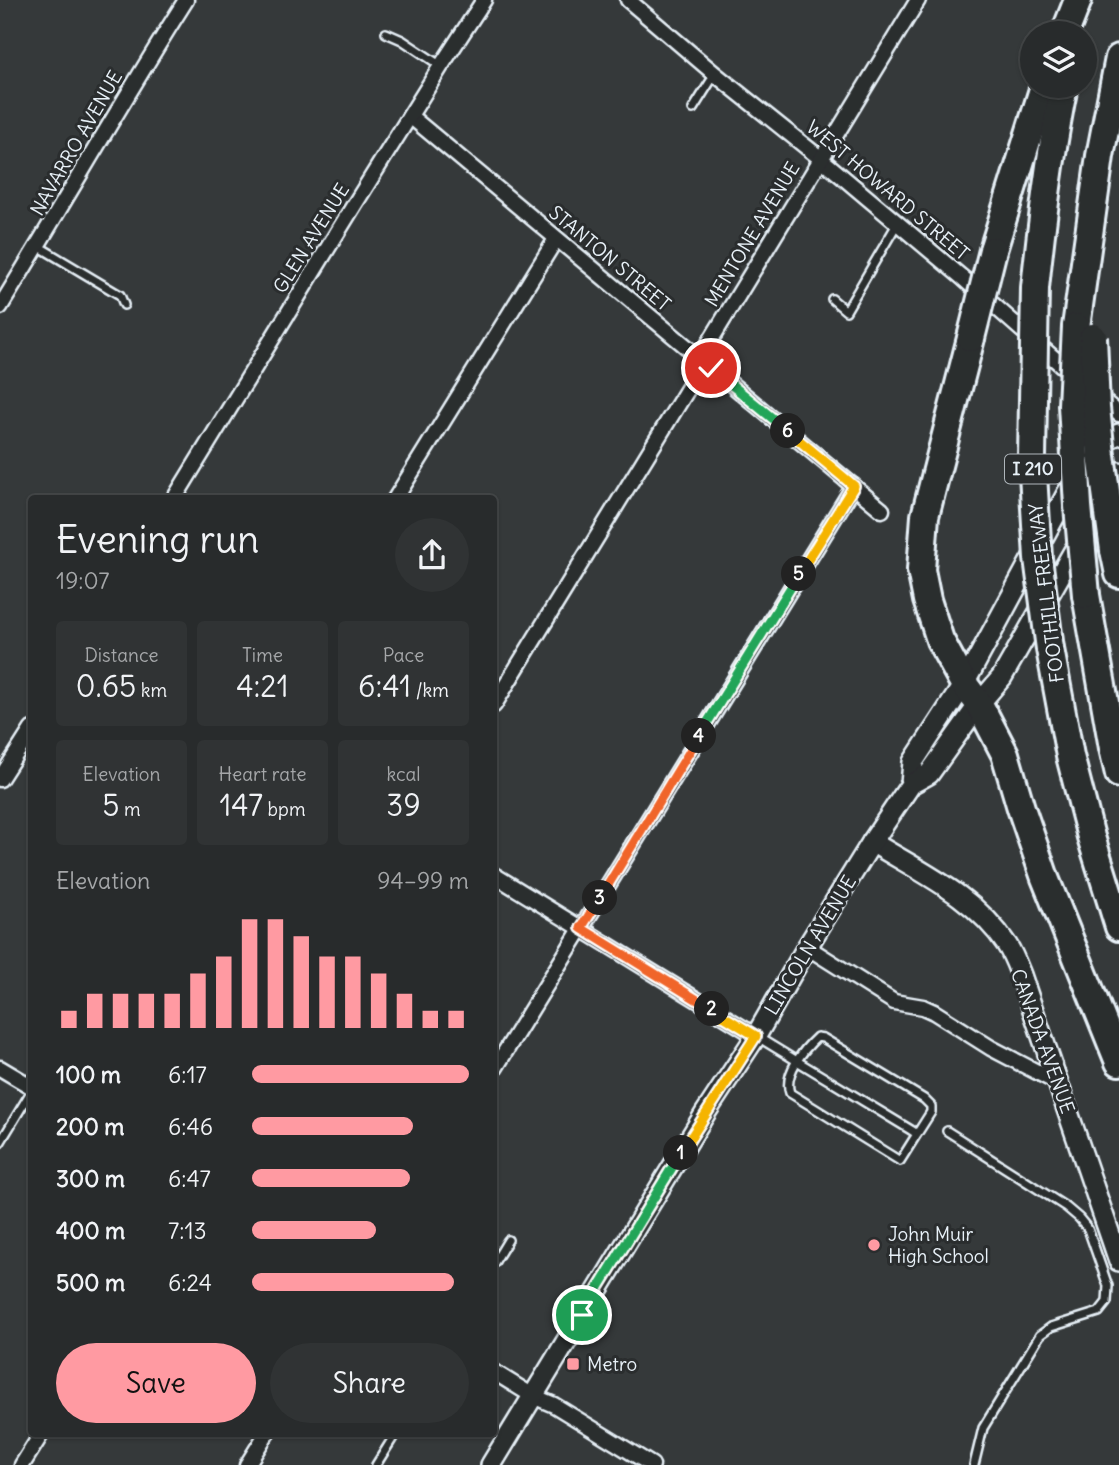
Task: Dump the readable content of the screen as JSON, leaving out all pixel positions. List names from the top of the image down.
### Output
{
  "streets": {
    "highway": ["I 210", "FOOTHILL FREEWAY"],
    "main road": ["LINCOLN AVENUE", "CANADA AVENUE"],
    "street": [
      "NAVARRO AVENUE",
      "WEST HOWARD STREET",
      "MENTONE AVENUE",
      "GLEN AVENUE",
      "STANTON STREET"
    ]
  },
  "crossings": [
    ["WEST HOWARD STREET", "MENTONE AVENUE"],
    ["MENTONE AVENUE", "STANTON STREET"],
    ["GLEN AVENUE", "STANTON STREET"],
    ["LINCOLN AVENUE", "CANADA AVENUE"]
  ],
  "places": {
    "other": ["John Muir High School"],
    "transit": ["Metro"]
  },
  "page": {
    "pins": [
      "6",
      "5",
      "4",
      "3",
      "2",
      "1"
    ],
    "heading": ["Evening run", "19:07"],
    "stats": [
      ["Distance", "0.65 km"],
      ["Time", "4:21"],
      ["Pace", "6:41 /km"],
      ["Elevation", "5 m"],
      ["Heart rate", "147 bpm"],
      ["kcal", "39"]
    ],
    "chart": ["Elevation", "94–99 m"],
    "list": [
      {
        "name": "100 m",
        "note": "6:17"
      },
      {
        "name": "200 m",
        "note": "6:46"
      },
      {
        "name": "300 m",
        "note": "6:47"
      },
      {
        "name": "400 m",
        "note": "7:13"
      },
      {
        "name": "500 m",
        "note": "6:24"
      }
    ],
    "buttons": ["Save", "Share"]
  }
}
